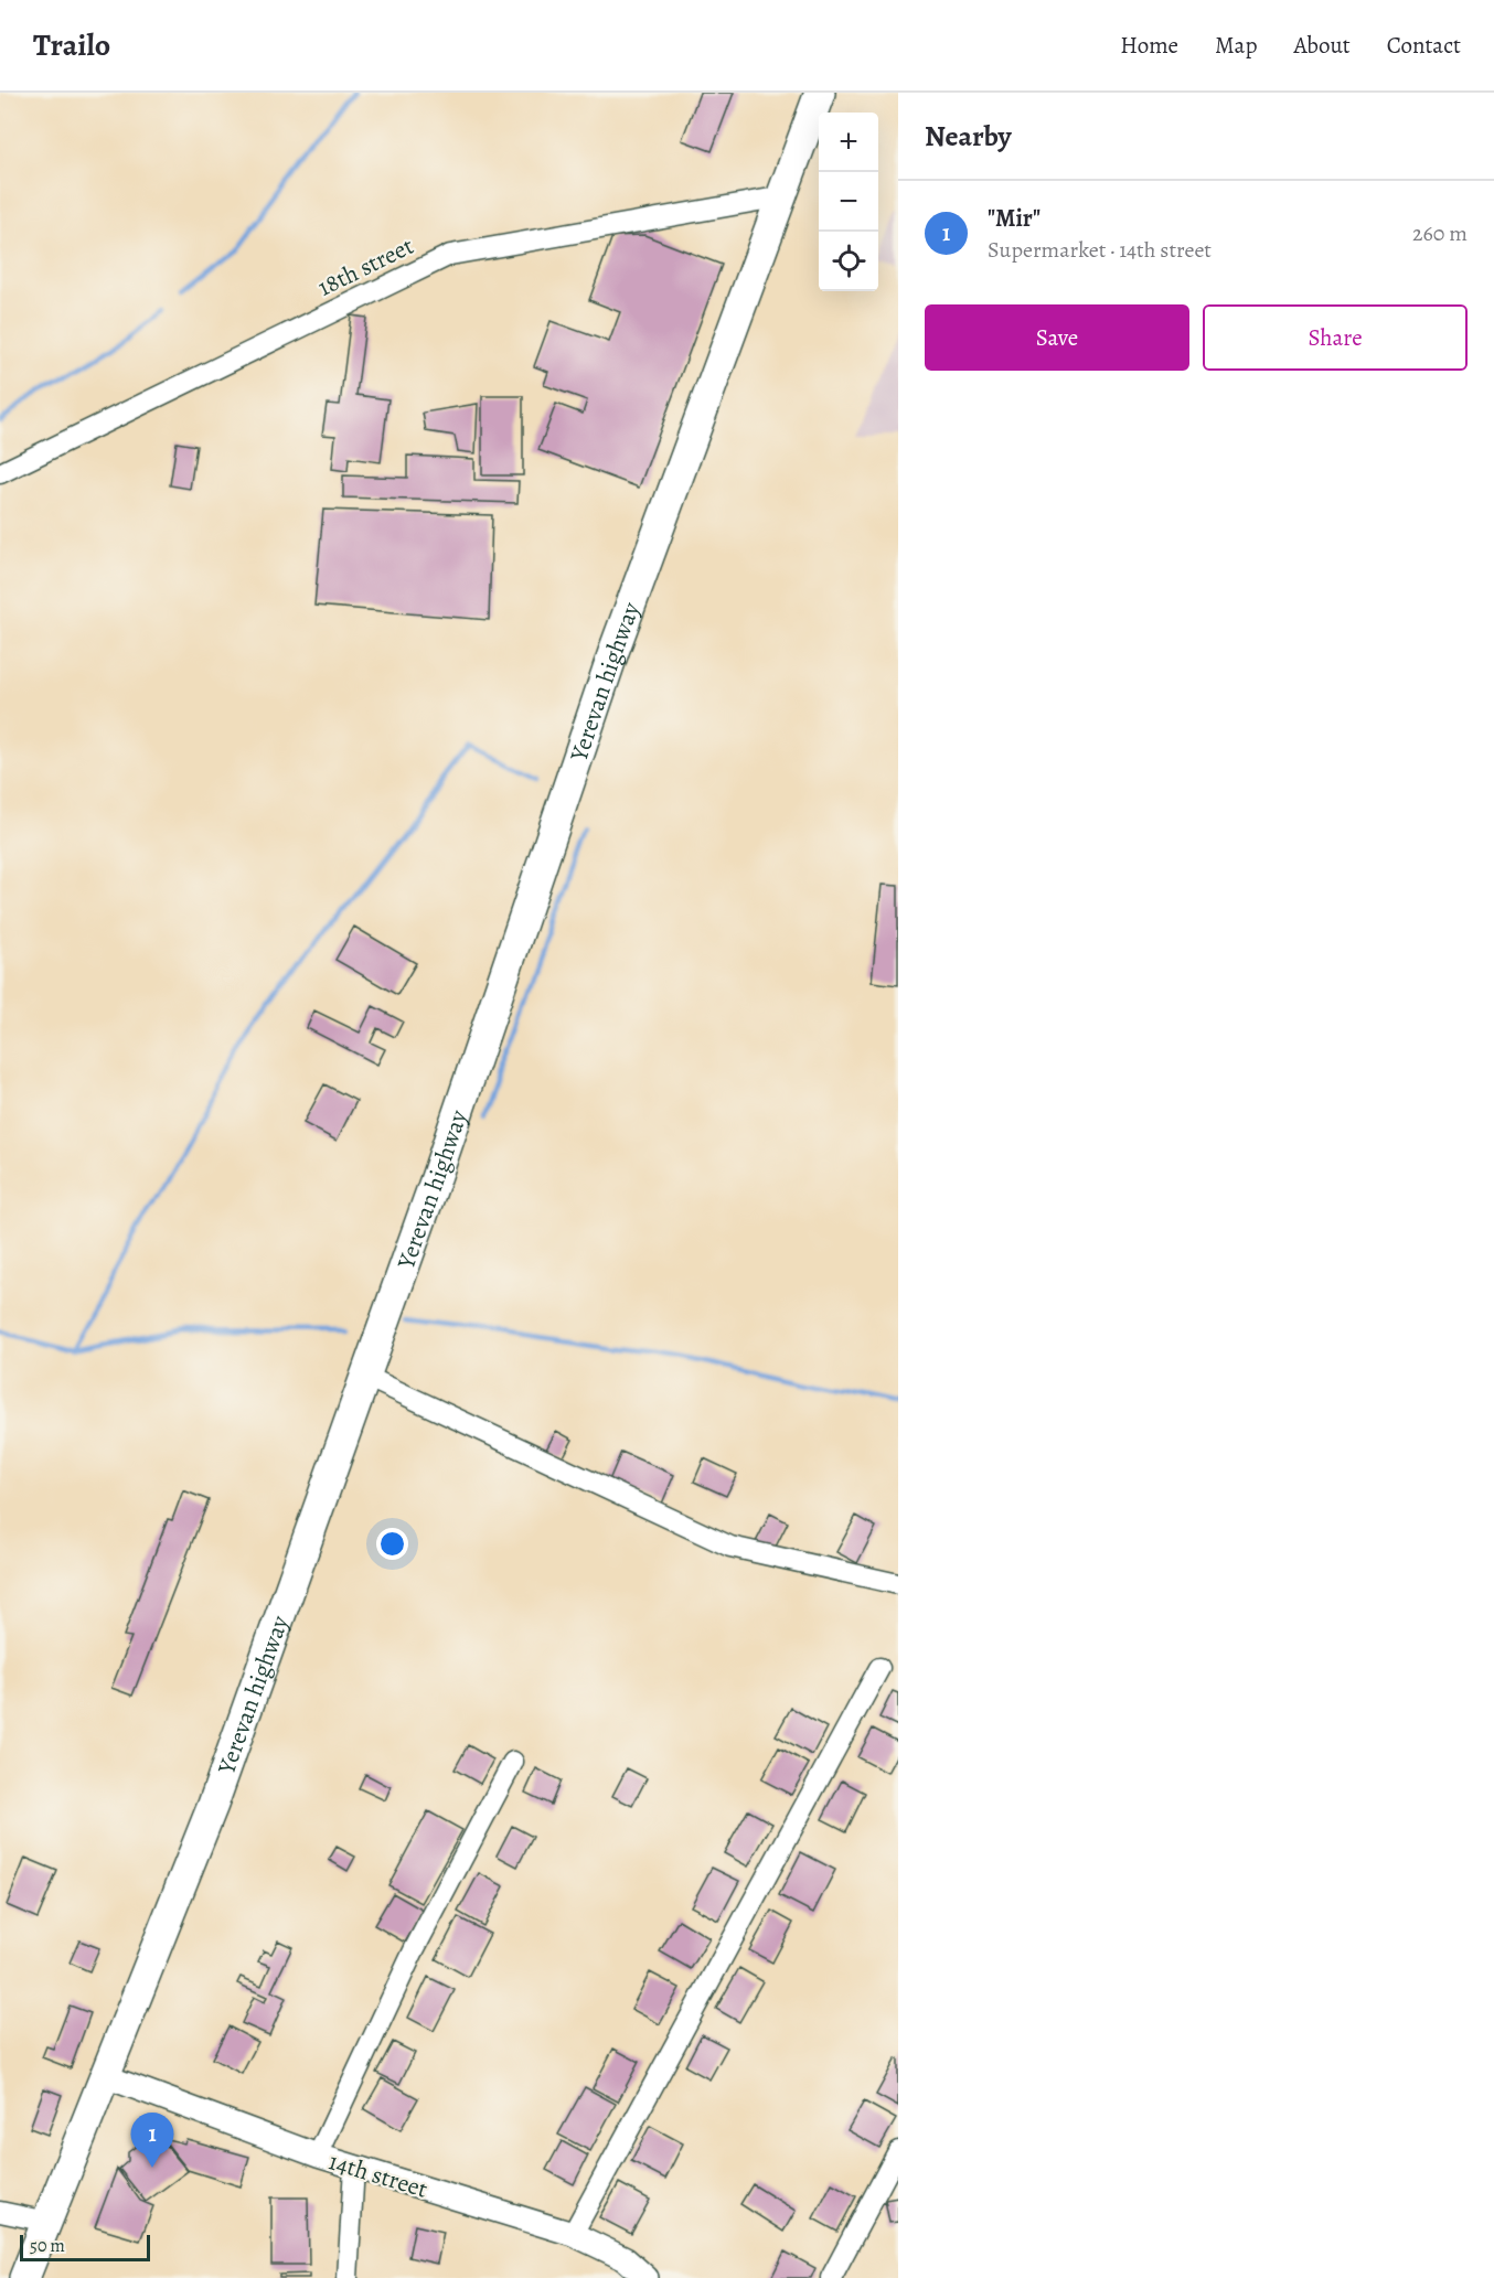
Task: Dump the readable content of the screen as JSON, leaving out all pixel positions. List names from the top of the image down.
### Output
{
  "streets": {
    "main road": ["Yerevan highway"],
    "street": ["18th street", "14th street"]
  },
  "crossings": [
    ["18th street", "Yerevan highway"],
    ["Yerevan highway", "14th street"]
  ],
  "scale_bar": "50 m",
  "page": {
    "header": "Trailo",
    "nav": [
      "Home",
      "Map",
      "About",
      "Contact"
    ],
    "heading": "Nearby",
    "map_buttons": ["+", "−"],
    "list": [
      {
        "mark": "1",
        "name": "\"Mir\"",
        "note": "Supermarket · 14th street",
        "value": "260 m"
      }
    ],
    "buttons": ["Save", "Share"],
    "pins": "1",
    "scale": "50 m"
  }
}
